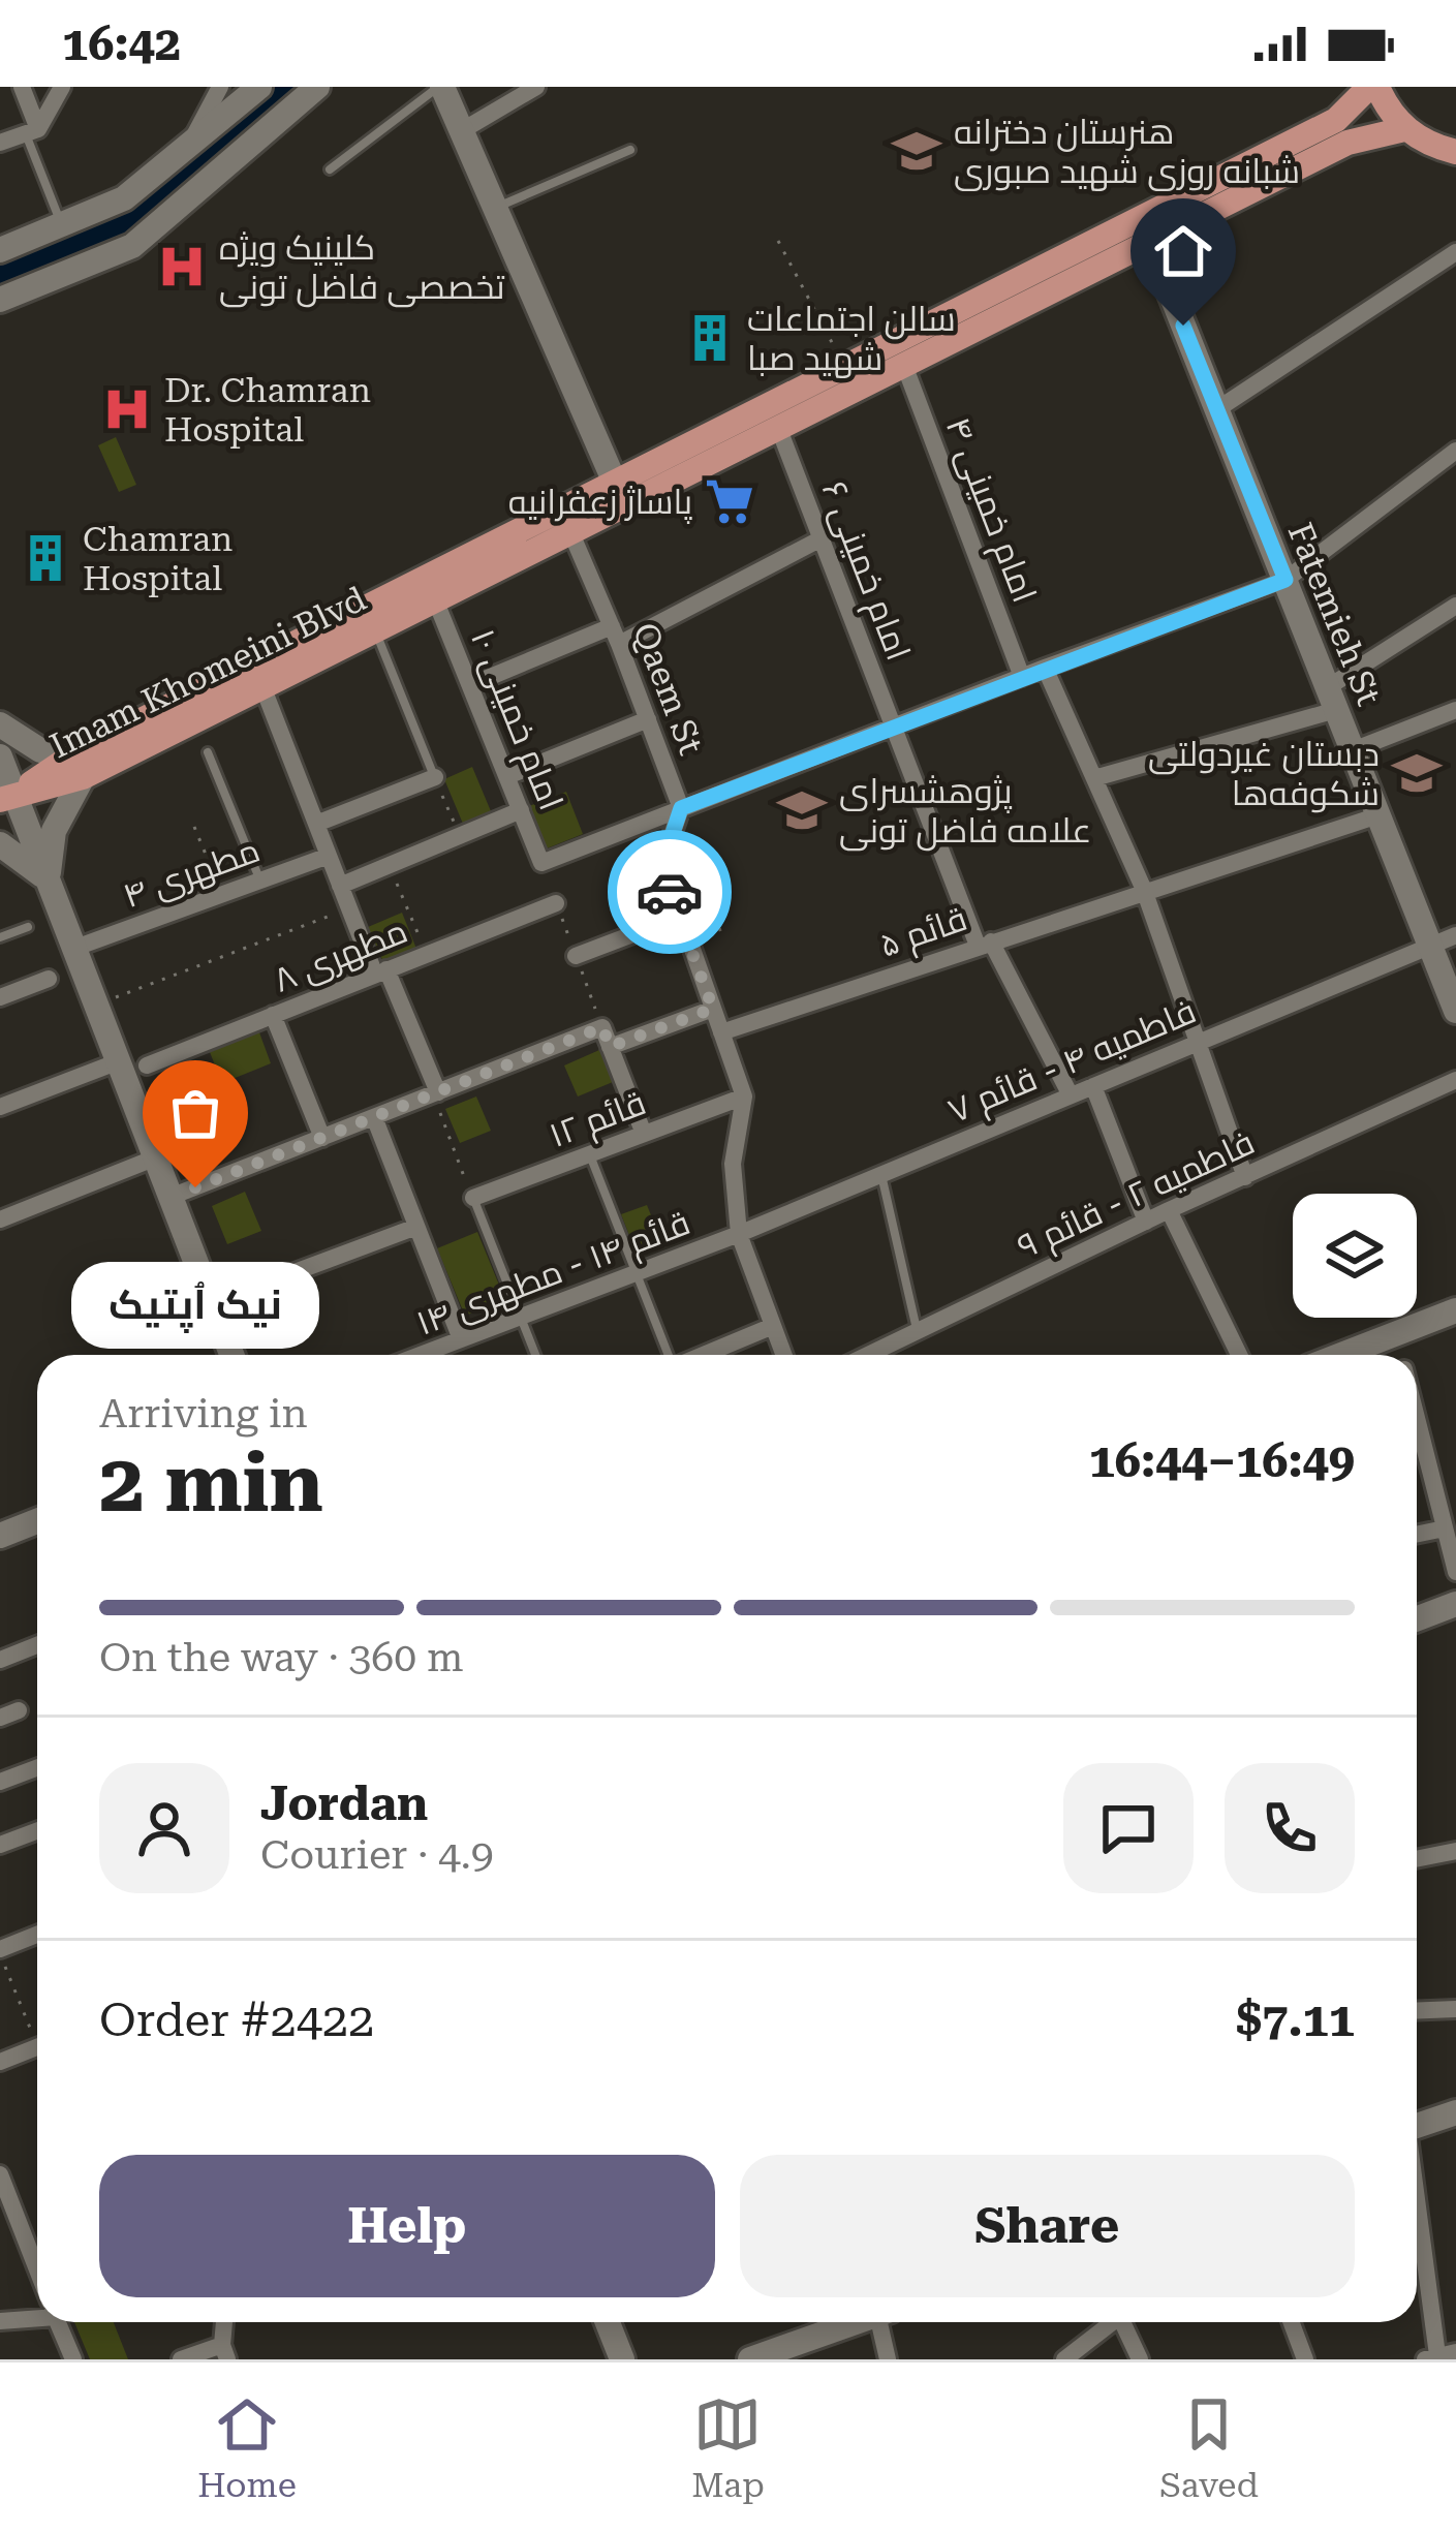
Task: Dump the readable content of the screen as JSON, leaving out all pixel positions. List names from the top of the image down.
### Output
{
  "streets": {
    "main road": ["Imam Khomeini Blvd"],
    "street": [
      "امام خمینی ۴",
      "امام خمینی ۶",
      "Fatemieh St",
      "Qaem St",
      "امام خمینی ۱۰",
      "مطهری ۴",
      "قائم ۵",
      "مطهری ۸",
      "فاطمیه ۴ - قائم ۷",
      "قائم ۱۲",
      "فاطمیه ۲ - قائم ۹",
      "قائم ۱۴ - مطهری ۱۴"
    ]
  },
  "crossings": [
    ["امام خمینی ۴", "Imam Khomeini Blvd"],
    ["امام خمینی ۶", "Imam Khomeini Blvd"],
    ["امام خمینی ۶", "قائم ۵"],
    ["امام خمینی ۶", "فاطمیه ۴ - قائم ۷"],
    ["Fatemieh St", "Imam Khomeini Blvd"],
    ["Fatemieh St", "قائم ۵"],
    ["Fatemieh St", "فاطمیه ۴ - قائم ۷"],
    ["Imam Khomeini Blvd", "Qaem St"],
    ["Imam Khomeini Blvd", "امام خمینی ۱۰"],
    ["Qaem St", "امام خمینی ۱۰"],
    ["Qaem St", "قائم ۵"],
    ["Qaem St", "فاطمیه ۴ - قائم ۷"],
    ["Qaem St", "قائم ۱۲"],
    ["Qaem St", "قائم ۱۴ - مطهری ۱۴"],
    ["فاطمیه ۴ - قائم ۷", "قائم ۱۴ - مطهری ۱۴"]
  ],
  "places": {
    "school or university": ["هنرستان دخترانه شبانه روزی شهید صبوری", "دبستان غیردولتی شکوفه‌ها", "پژوهشسرای علامه فاضل تونی"],
    "hospital": ["کلینیک ویژه تخصصی فاضل تونی", "Dr. Chamran Hospital"],
    "building": ["سالن اجتماعات شهید صبا", "Chamran Hospital"],
    "supermarket": ["پاساژ زعفرانیه"],
    "other": ["نیک اُپتیک"]
  },
  "page": {
    "status": "16:42",
    "bubble": "نیک اُپتیک",
    "heading": ["2 min", "Arriving in", "16:44–16:49"],
    "panel": [
      "Jordan",
      "Courier · 4.9",
      "Order #2422",
      "$7.11"
    ],
    "bar": "On the way · 360 m",
    "buttons": ["Help", "Share"],
    "tabs": ["Home", "Map", "Saved"]
  }
}
